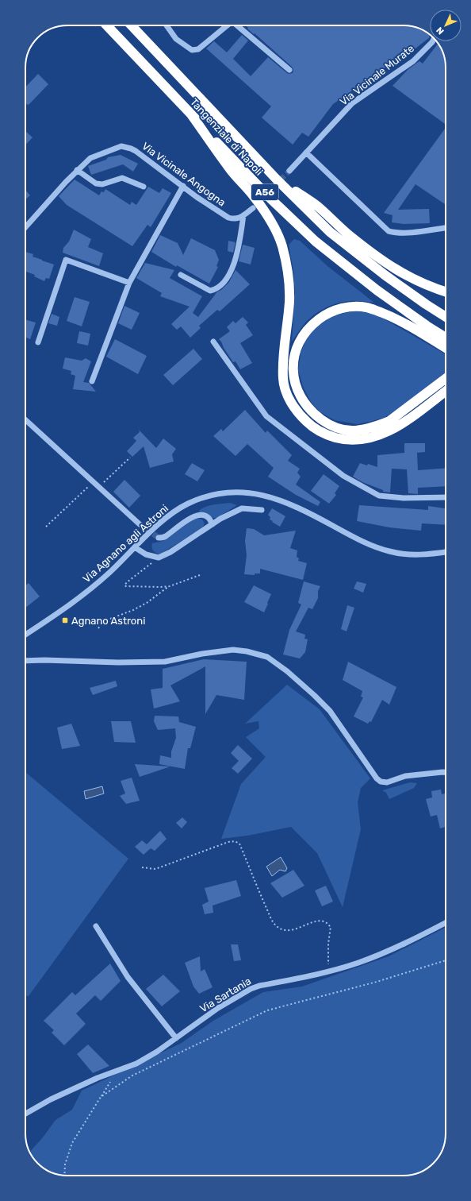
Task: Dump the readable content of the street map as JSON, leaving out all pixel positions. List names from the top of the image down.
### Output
{
  "streets": {
    "highway": ["Tangenziale di Napoli", "A56"],
    "street": [
      "Via Vicinale Murate",
      "Via Vicinale Angogna",
      "Via Agnano agli Astroni",
      "Via Sartania"
    ]
  },
  "places": {
    "transit": ["Agnano Astroni"]
  },
  "north": "bottom left"
}
